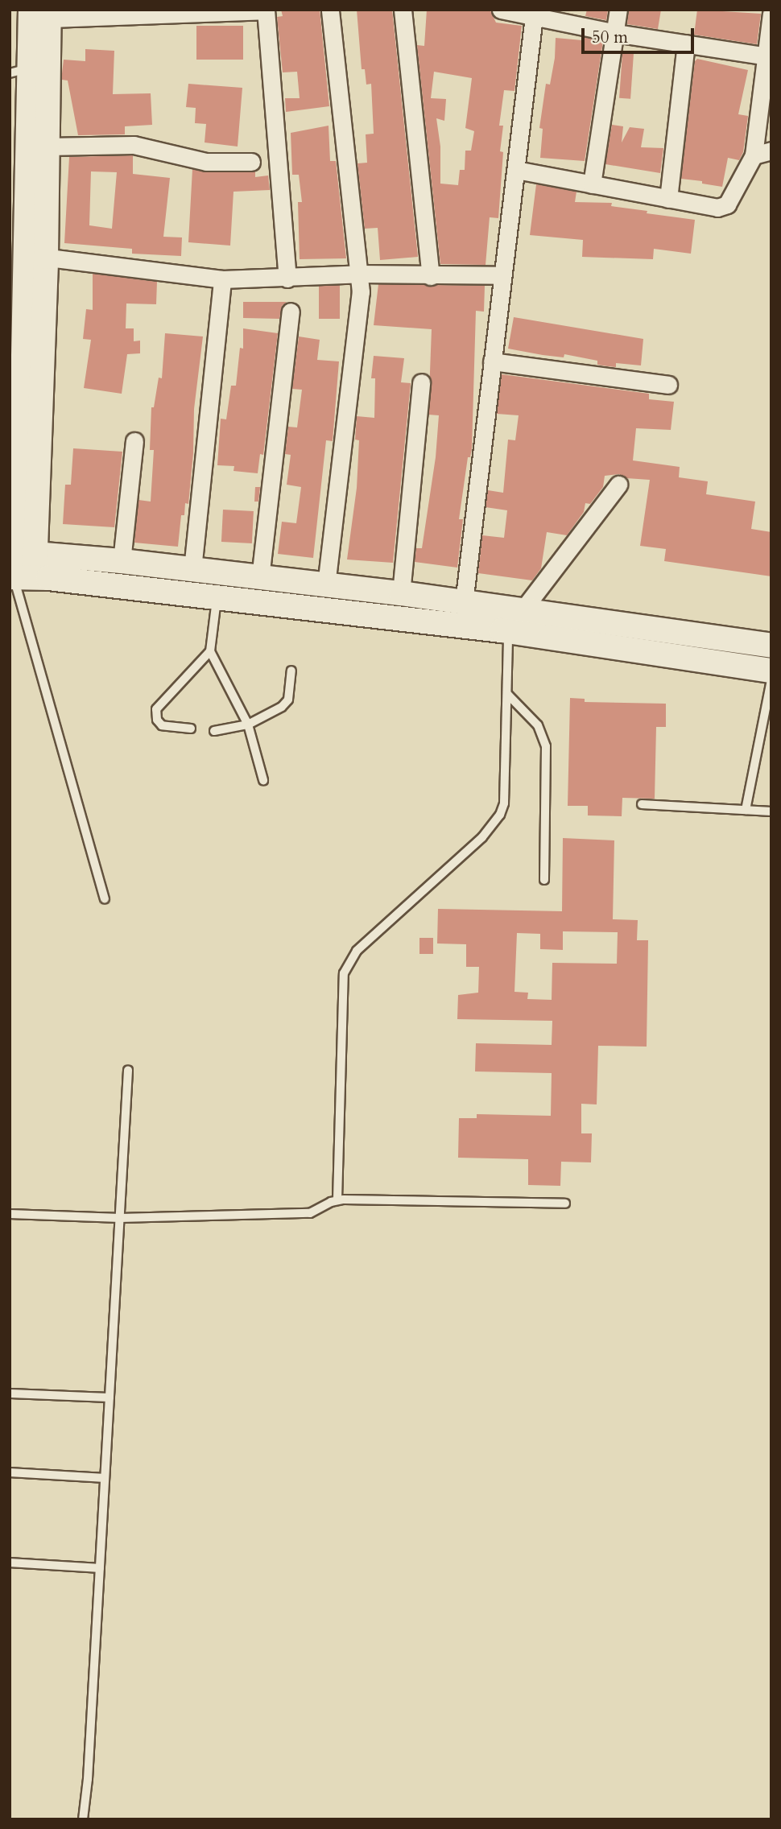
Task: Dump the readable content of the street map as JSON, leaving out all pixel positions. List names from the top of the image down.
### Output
{
  "scale_bar": "50 m"
}
